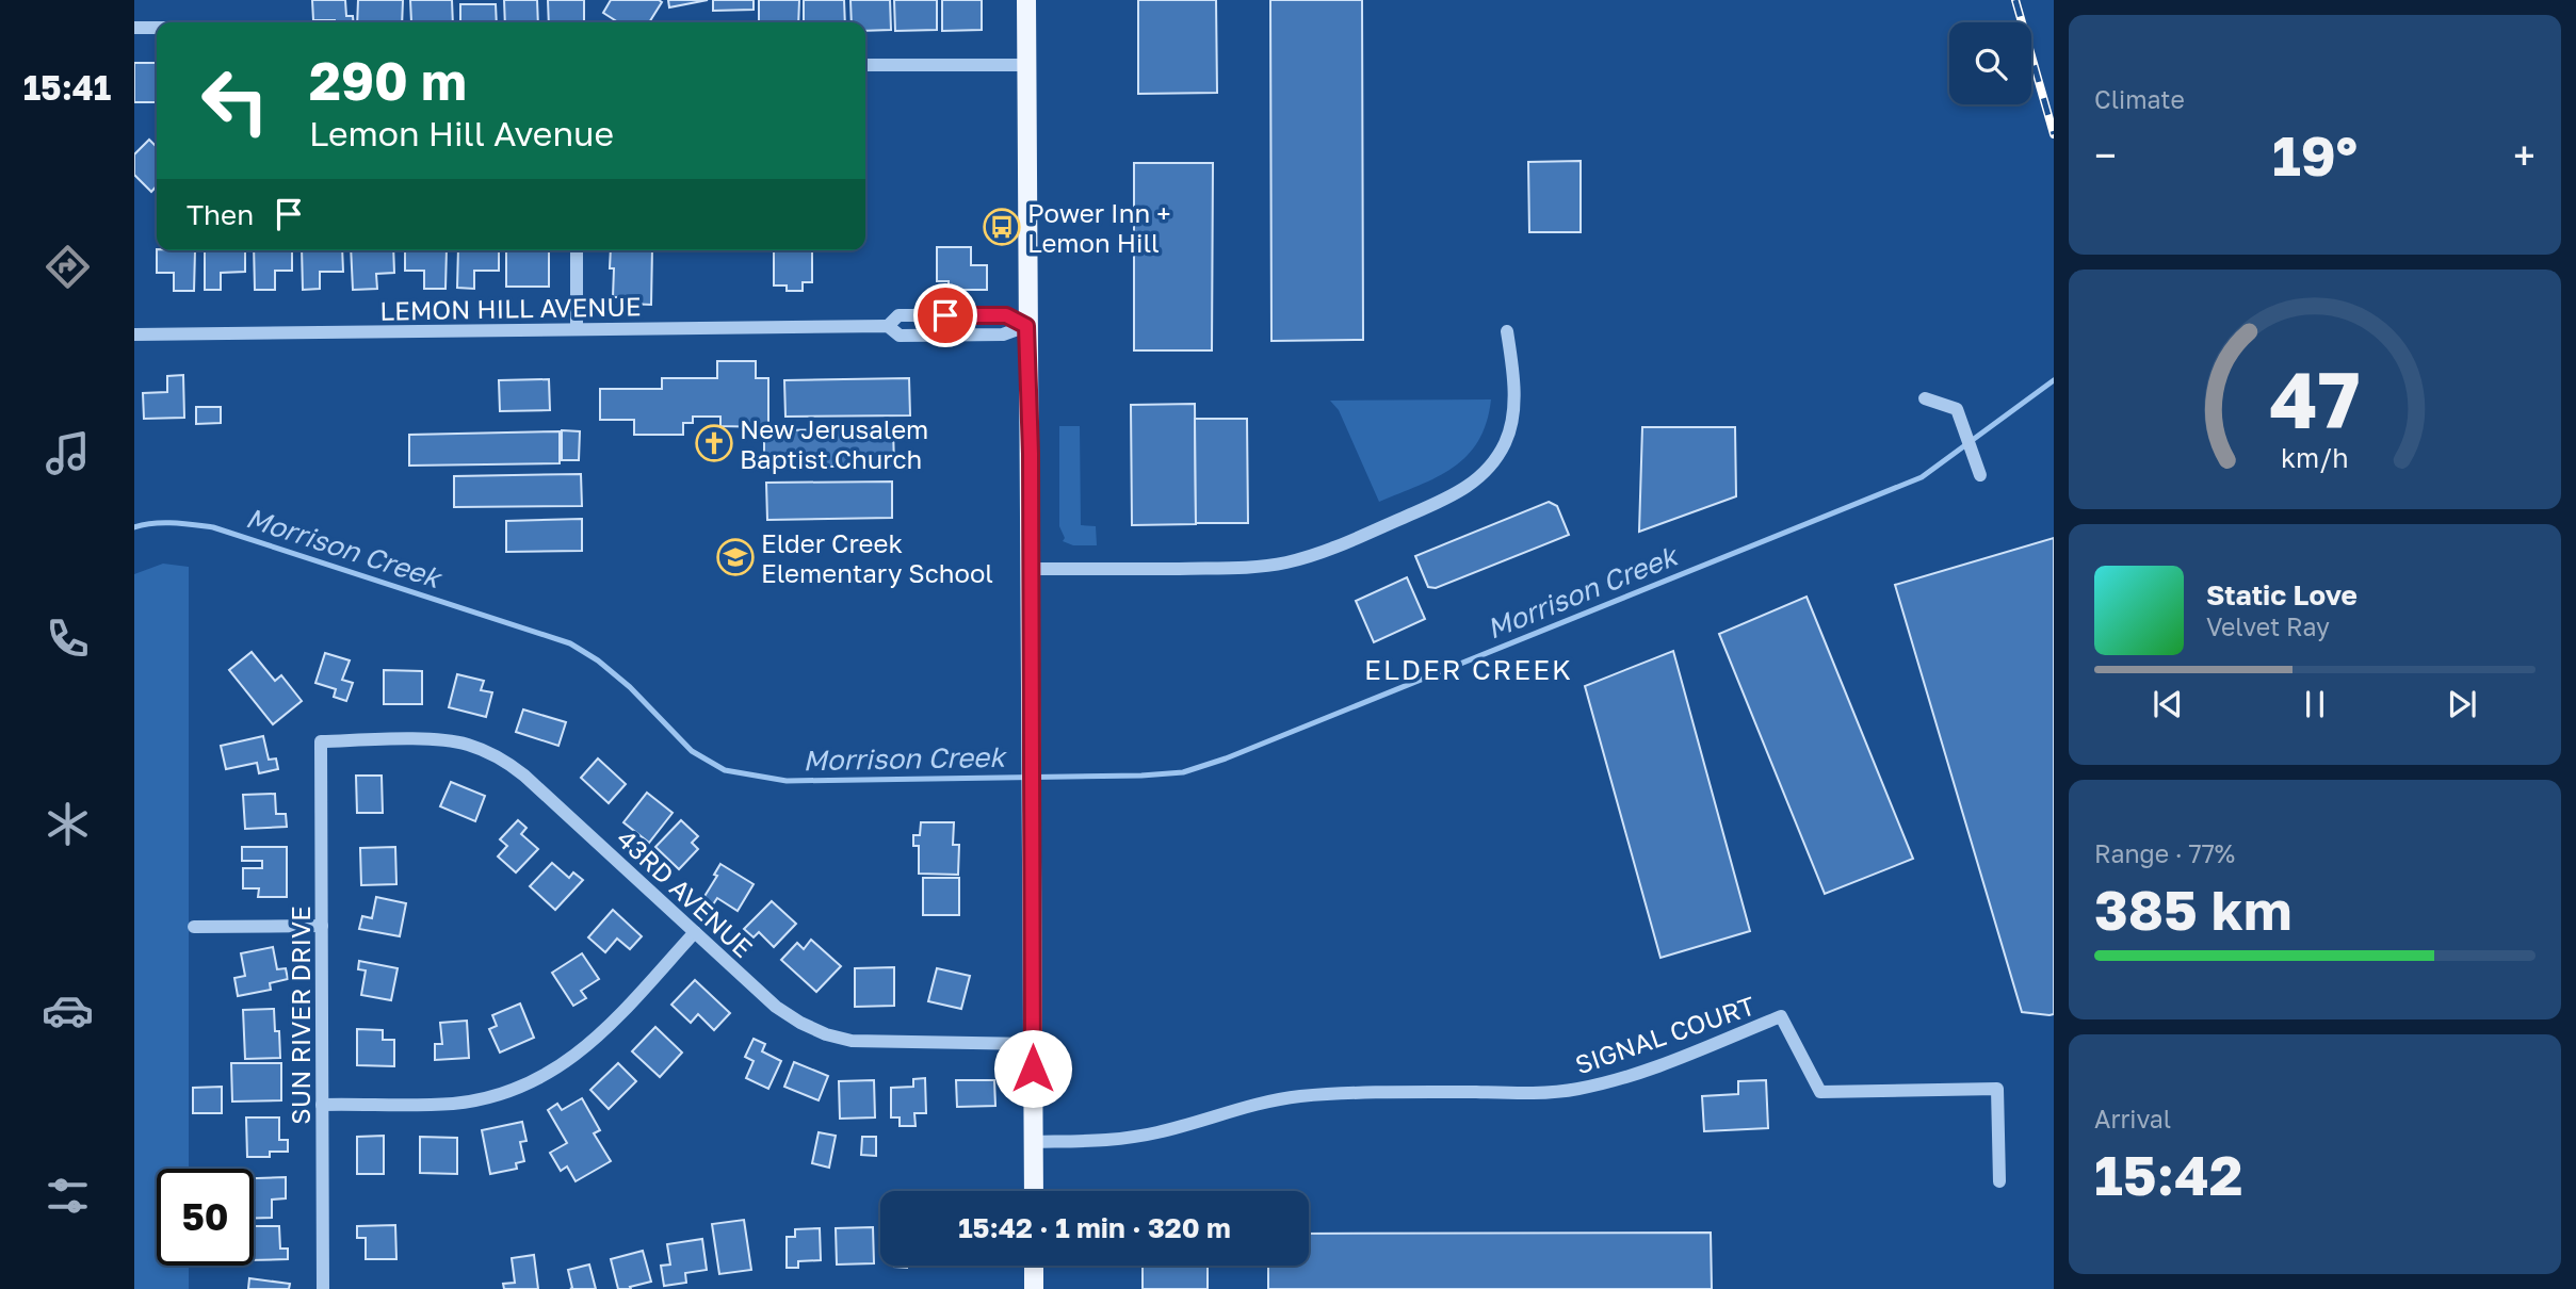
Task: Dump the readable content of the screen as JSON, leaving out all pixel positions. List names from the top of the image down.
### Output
{
  "streets": {
    "street": [
      "LEMON HILL AVENUE",
      "43RD AVENUE",
      "SUN RIVER DRIVE",
      "SIGNAL COURT"
    ]
  },
  "crossings": [
    ["43RD AVENUE", "SUN RIVER DRIVE"]
  ],
  "districts": ["ELDER CREEK"],
  "water": ["Morrison Creek"],
  "places": {
    "bus stop": ["Power Inn + Lemon Hill"],
    "church": ["New Jerusalem Baptist Church"],
    "school or university": ["Elder Creek Elementary School"]
  },
  "page": {
    "tabs": "15:41",
    "tile": [
      "Climate",
      ["Range · 77%", "385 km"],
      ["Arrival", "15:42"]
    ],
    "turn": ["290 m", "Lemon Hill Avenue"],
    "heat": ["−", "19°", "+"],
    "then": "Then",
    "song": ["Static Love", "Velvet Ray"],
    "limit": "50",
    "trip": "15:42 · 1 min · 320 m",
    "gauge": ["47", "km/h"]
  }
}
